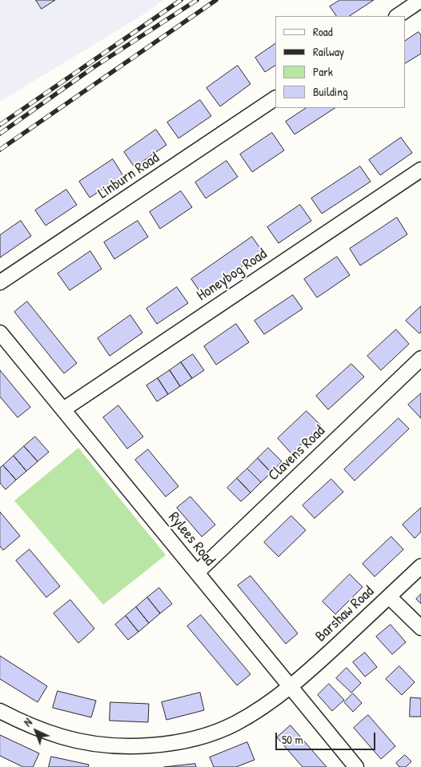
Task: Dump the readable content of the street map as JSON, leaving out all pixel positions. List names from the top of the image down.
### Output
{
  "streets": {
    "street": [
      "Linburn Road",
      "Honeybog Road",
      "Clavens Road",
      "Rylees Road",
      "Barshaw Road"
    ]
  },
  "crossings": [
    ["Honeybog Road", "Rylees Road"],
    ["Clavens Road", "Rylees Road"],
    ["Rylees Road", "Barshaw Road"]
  ],
  "legend": [
    "Road",
    "Railway",
    "Park",
    "Building"
  ],
  "scale_bar": "50 m",
  "north": "top left"
}
